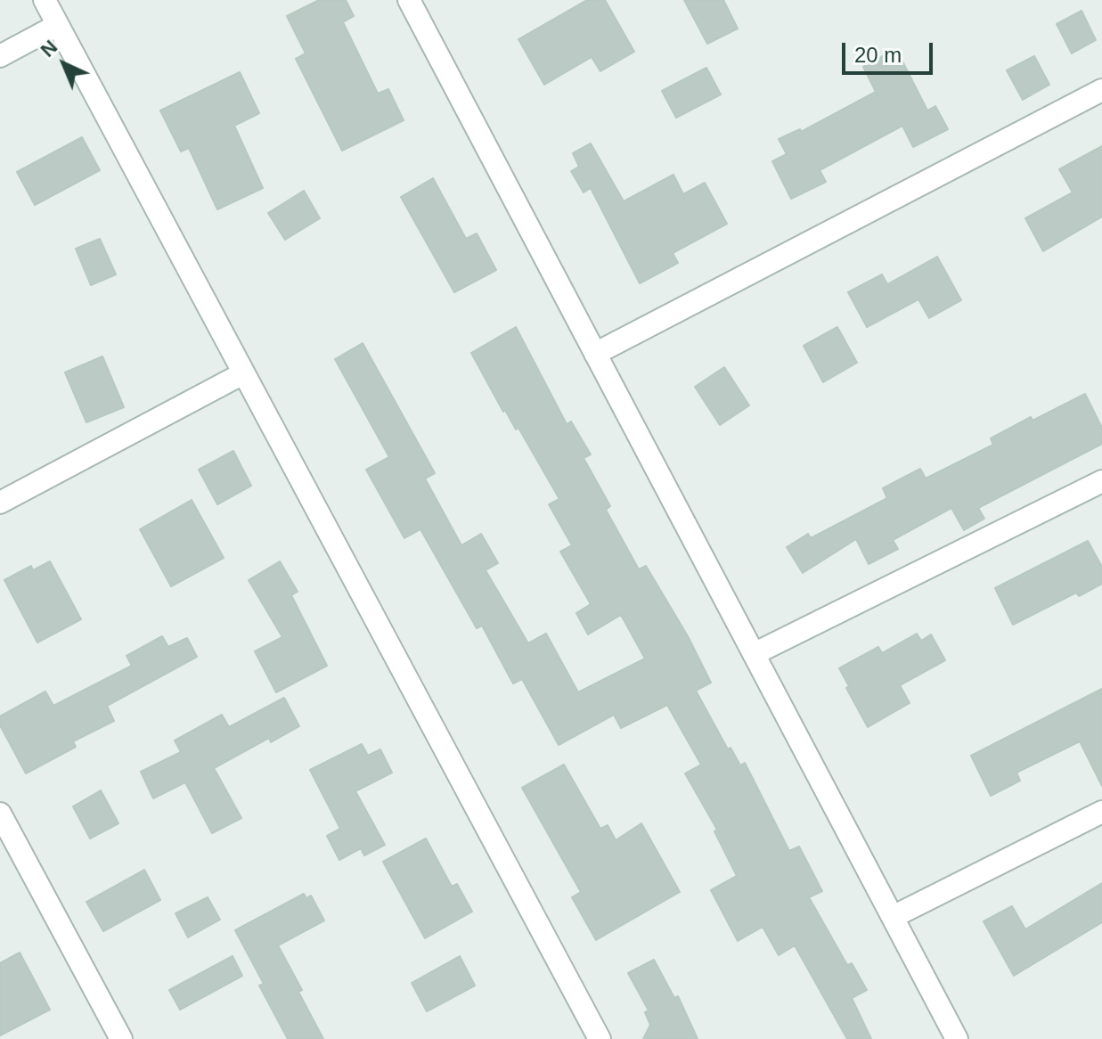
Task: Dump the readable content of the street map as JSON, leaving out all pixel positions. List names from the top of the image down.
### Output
{
  "scale_bar": "20 m",
  "north": "top left"
}
